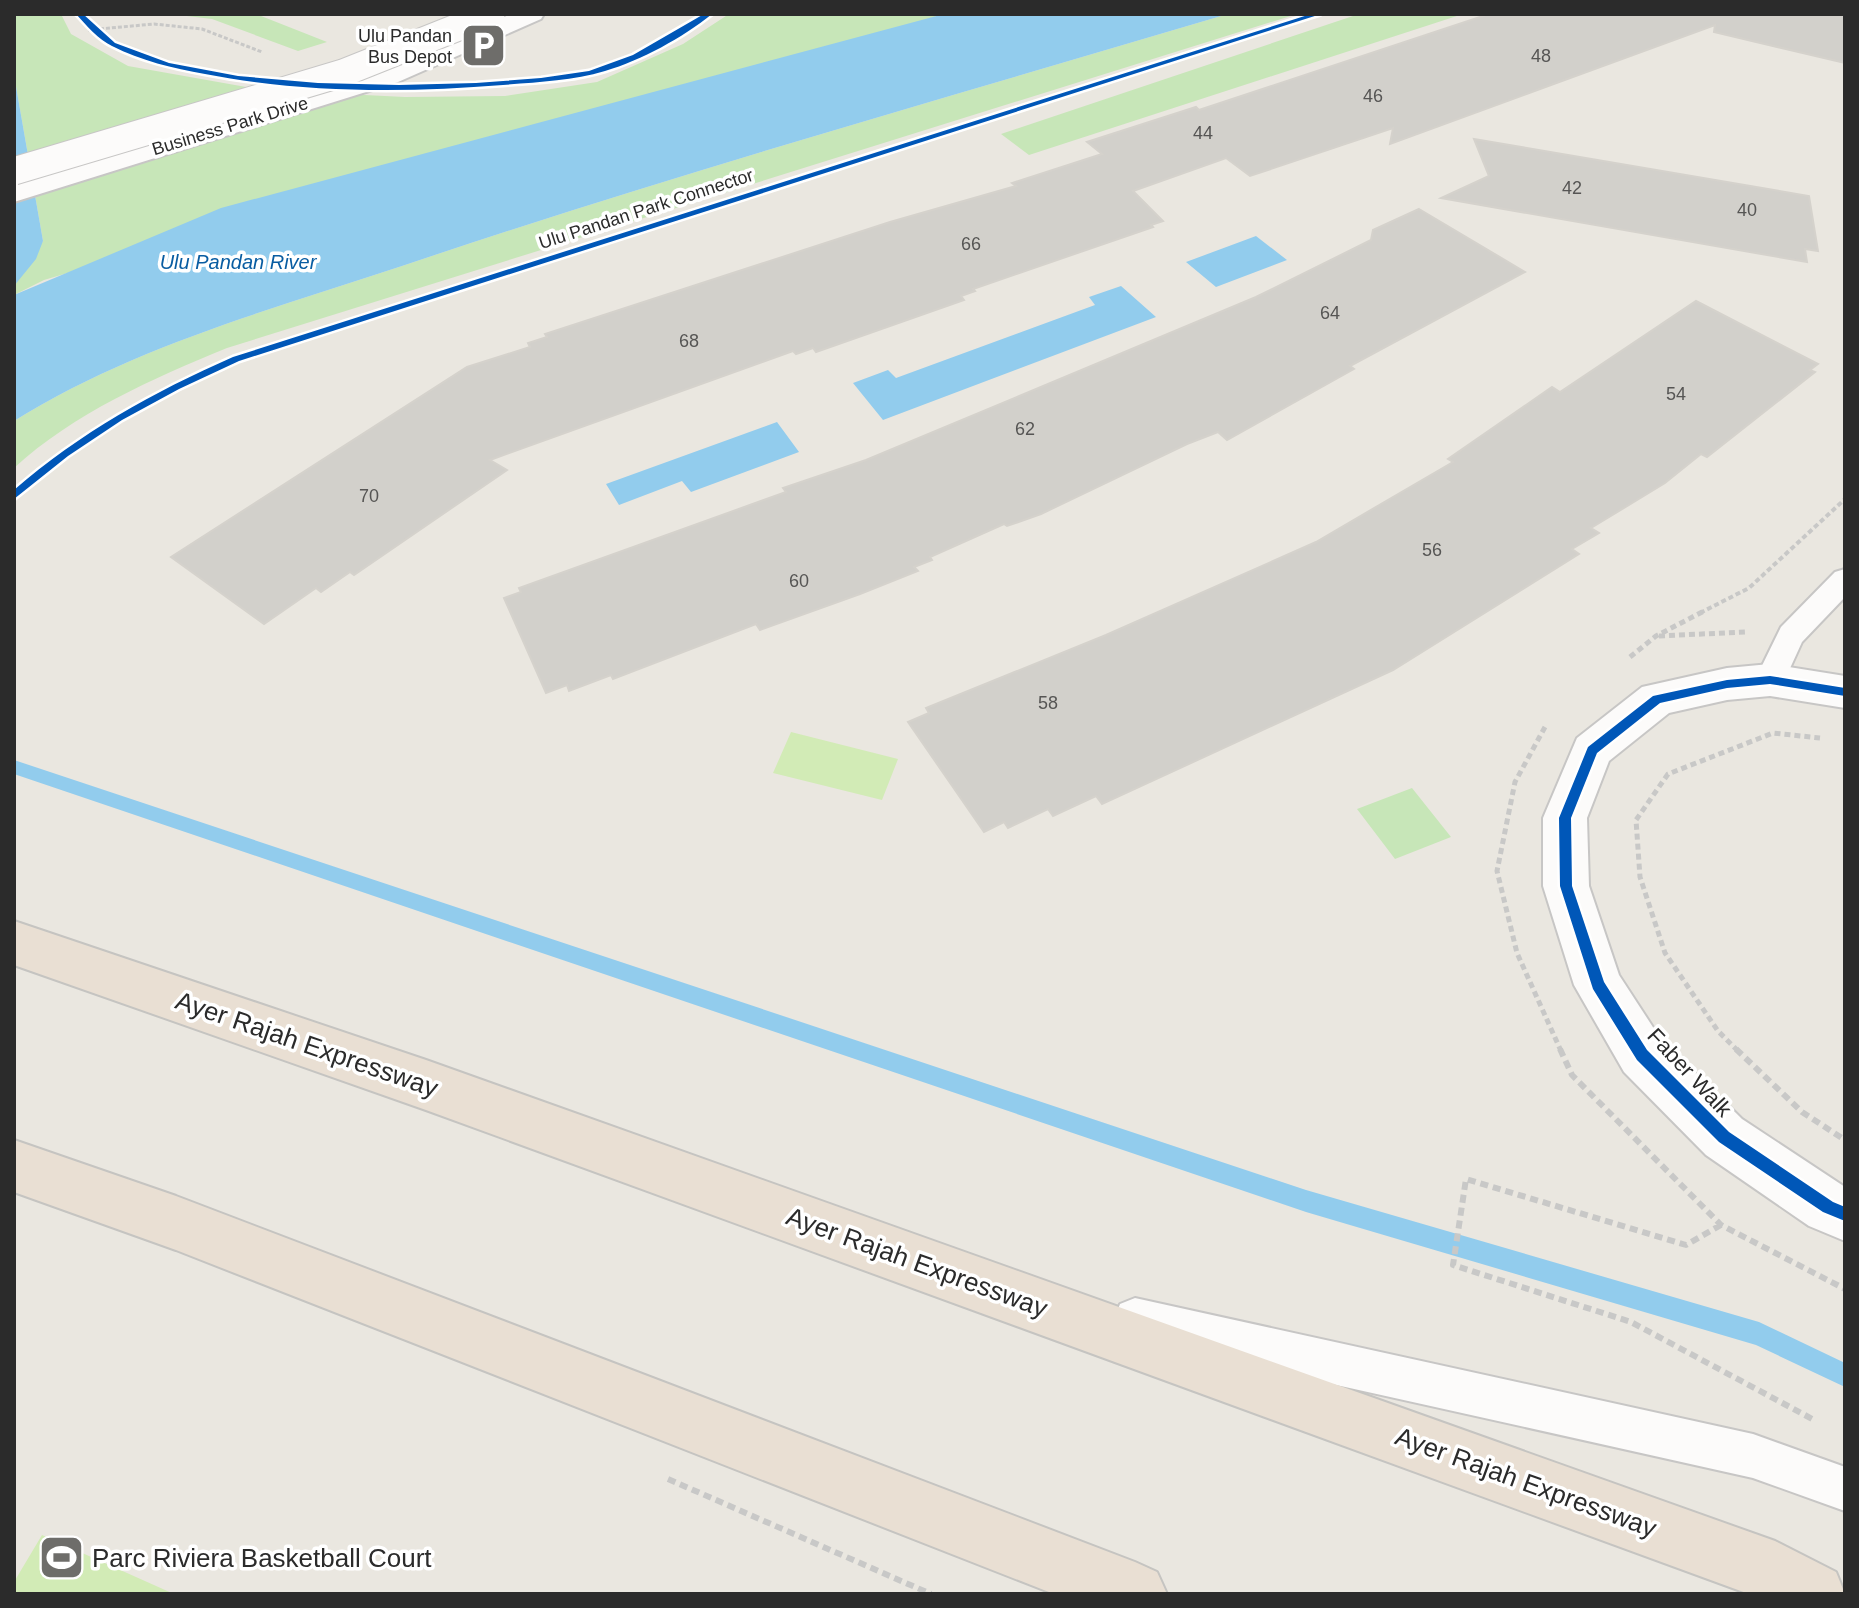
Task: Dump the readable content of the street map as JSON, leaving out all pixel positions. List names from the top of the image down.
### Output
{
  "streets": {
    "highway": ["Ayer Rajah Expressway"],
    "street": ["Business Park Drive", "Faber Walk"],
    "cycle path": ["Ulu Pandan Park Connector"]
  },
  "water": ["Ulu Pandan River"],
  "places": {
    "parking": ["Ulu Pandan Bus Depot"],
    "sports": ["Parc Riviera Basketball Court"]
  },
  "house_numbers": [
    "48",
    "46",
    "44",
    "42",
    "40",
    "66",
    "64",
    "68",
    "54",
    "62",
    "70",
    "56",
    "60",
    "58"
  ]
}
